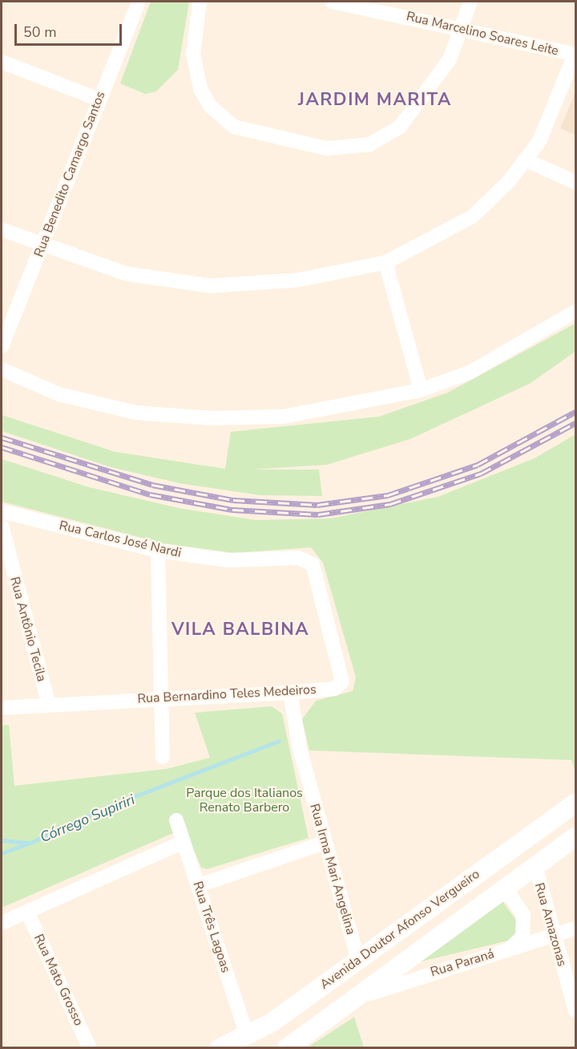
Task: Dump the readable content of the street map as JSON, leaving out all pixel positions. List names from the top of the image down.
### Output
{
  "streets": {
    "main road": ["Avenida Doutor Afonso Vergueiro"],
    "street": [
      "Rua Marcelino Soares Leite",
      "Rua Benedito Camargo Santos",
      "Rua Carlos José Nardi",
      "Rua Antônio Tecila",
      "Rua Bernardino Teles Medeiros",
      "Rua Irma Mari Angelina",
      "Rua Amazonas",
      "Rua Três Lagoas",
      "Rua Paraná",
      "Rua Mato Grosso"
    ]
  },
  "crossings": [
    ["Rua Carlos José Nardi", "Rua Bernardino Teles Medeiros"],
    ["Rua Antônio Tecila", "Rua Bernardino Teles Medeiros"],
    ["Rua Bernardino Teles Medeiros", "Rua Irma Mari Angelina"],
    ["Rua Irma Mari Angelina", "Avenida Doutor Afonso Vergueiro"],
    ["Rua Amazonas", "Rua Paraná"],
    ["Rua Três Lagoas", "Avenida Doutor Afonso Vergueiro"],
    ["Avenida Doutor Afonso Vergueiro", "Rua Paraná"]
  ],
  "districts": ["JARDIM MARITA", "VILA BALBINA"],
  "water": ["Córrego Supiriri"],
  "parks": ["Parque dos Italianos Renato Barbero"],
  "scale_bar": "50 m"
}
